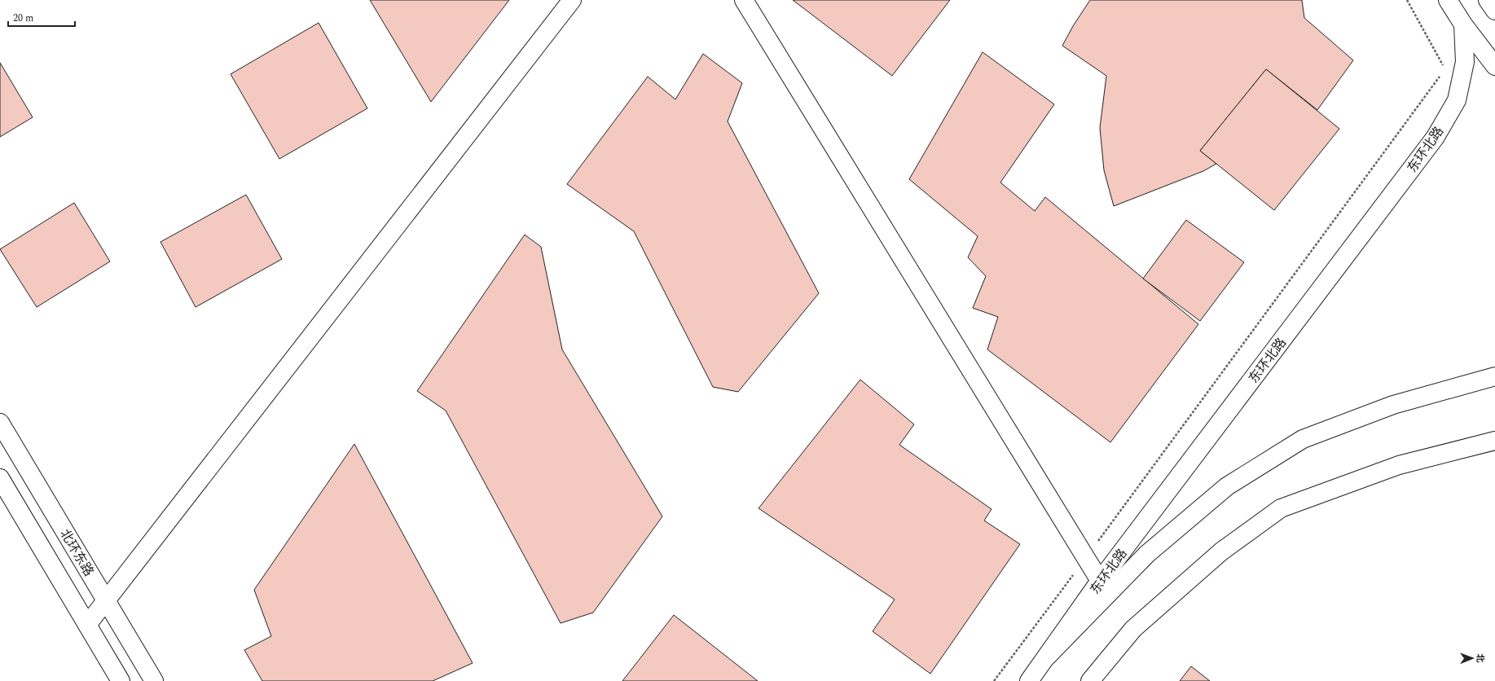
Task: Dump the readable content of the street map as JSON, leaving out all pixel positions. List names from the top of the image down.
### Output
{
  "streets": {
    "main road": ["东环北路", "北环东路"]
  },
  "scale_bar": "20 m",
  "north": "right"
}
